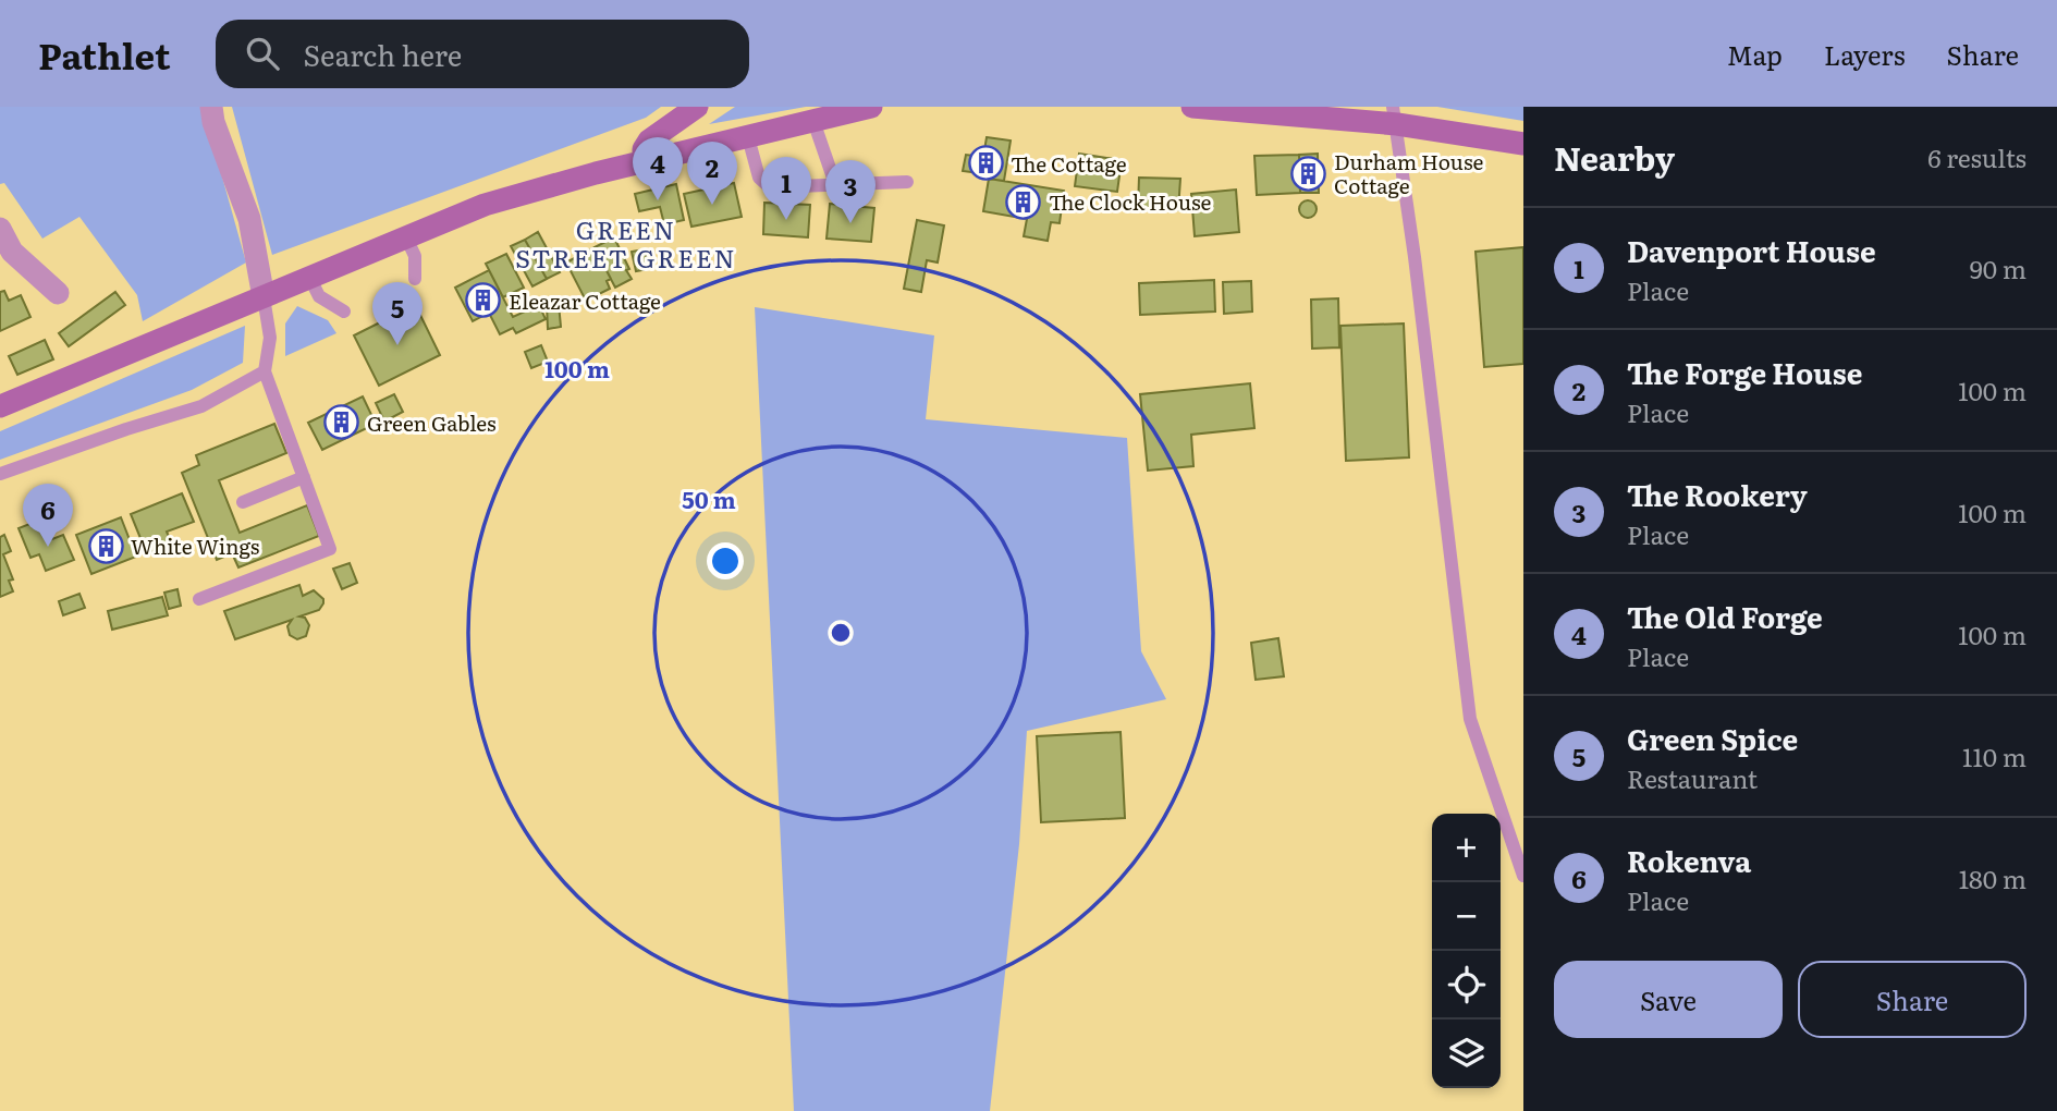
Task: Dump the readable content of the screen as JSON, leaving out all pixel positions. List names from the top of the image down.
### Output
{
  "districts": ["GREEN STREET GREEN"],
  "places": {
    "building": [
      "The Cottage",
      "Durham House Cottage",
      "The Clock House",
      "Eleazar Cottage",
      "Green Gables",
      "White Wings"
    ]
  },
  "page": {
    "header": "Pathlet",
    "search": "Search here",
    "nav": ["Map", "Layers", "Share"],
    "heading": ["Nearby", "6 results"],
    "pins": [
      "4",
      "2",
      "1",
      "3",
      "5",
      "6"
    ],
    "list": [
      {
        "mark": "1",
        "name": "Davenport House",
        "note": "Place",
        "value": "90 m"
      },
      {
        "mark": "2",
        "name": "The Forge House",
        "note": "Place",
        "value": "100 m"
      },
      {
        "mark": "3",
        "name": "The Rookery",
        "note": "Place",
        "value": "100 m"
      },
      {
        "mark": "4",
        "name": "The Old Forge",
        "note": "Place",
        "value": "100 m"
      },
      {
        "mark": "5",
        "name": "Green Spice",
        "note": "Restaurant",
        "value": "110 m"
      },
      {
        "mark": "6",
        "name": "Rokenva",
        "note": "Place",
        "value": "180 m"
      }
    ],
    "map_buttons": ["+", "−"],
    "buttons": ["Save", "Share"]
  },
  "rings": ["100 m", "50 m"]
}
